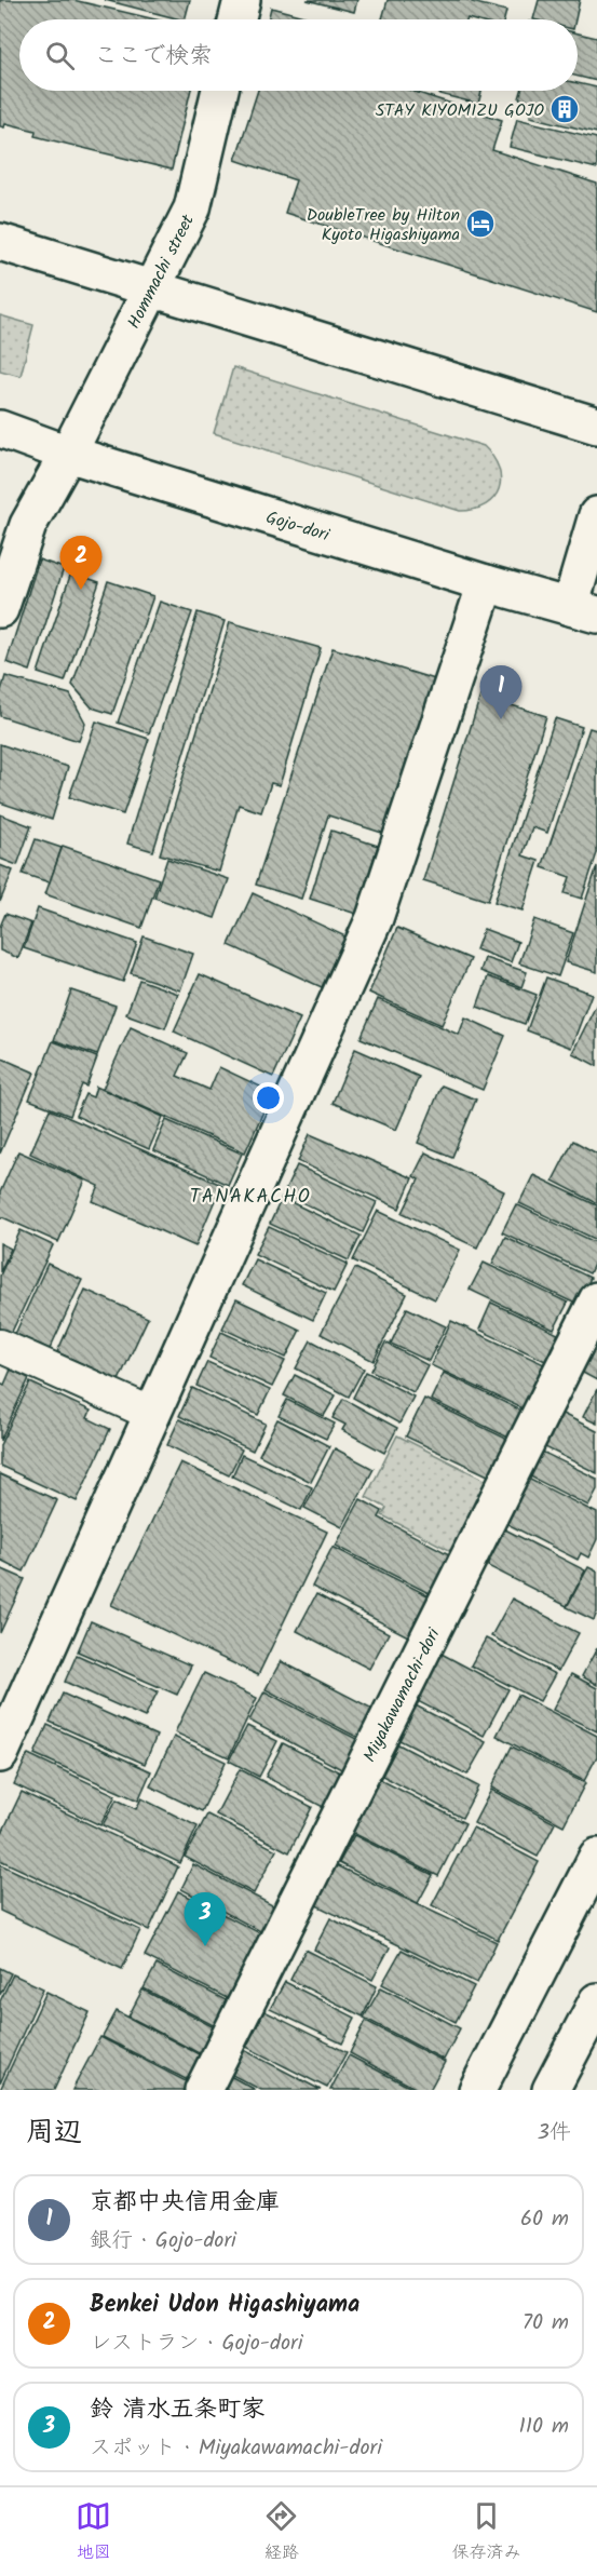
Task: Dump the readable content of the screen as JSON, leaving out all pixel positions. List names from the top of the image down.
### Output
{
  "streets": {
    "main road": ["Hommachi street", "Gojo-dori", "Miyakawamachi-dori"]
  },
  "crossings": [
    ["Hommachi street", "Gojo-dori"]
  ],
  "districts": ["TANAKACHO"],
  "places": {
    "building": ["STAY KIYOMIZU GOJO"],
    "hotel": ["DoubleTree by Hilton Kyoto Higashiyama"]
  },
  "page": {
    "search": "ここで検索",
    "pins": ["2", "1", "3"],
    "heading": ["周辺", "3件"],
    "list": [
      {
        "mark": "1",
        "name": "京都中央信用金庫",
        "note": "銀行 · Gojo-dori",
        "value": "60 m"
      },
      {
        "mark": "2",
        "name": "Benkei Udon Higashiyama",
        "note": "レストラン · Gojo-dori",
        "value": "70 m"
      },
      {
        "mark": "3",
        "name": "鈴 清水五条町家",
        "note": "スポット · Miyakawamachi-dori",
        "value": "110 m"
      }
    ],
    "nav": ["地図", "経路", "保存済み"]
  }
}
